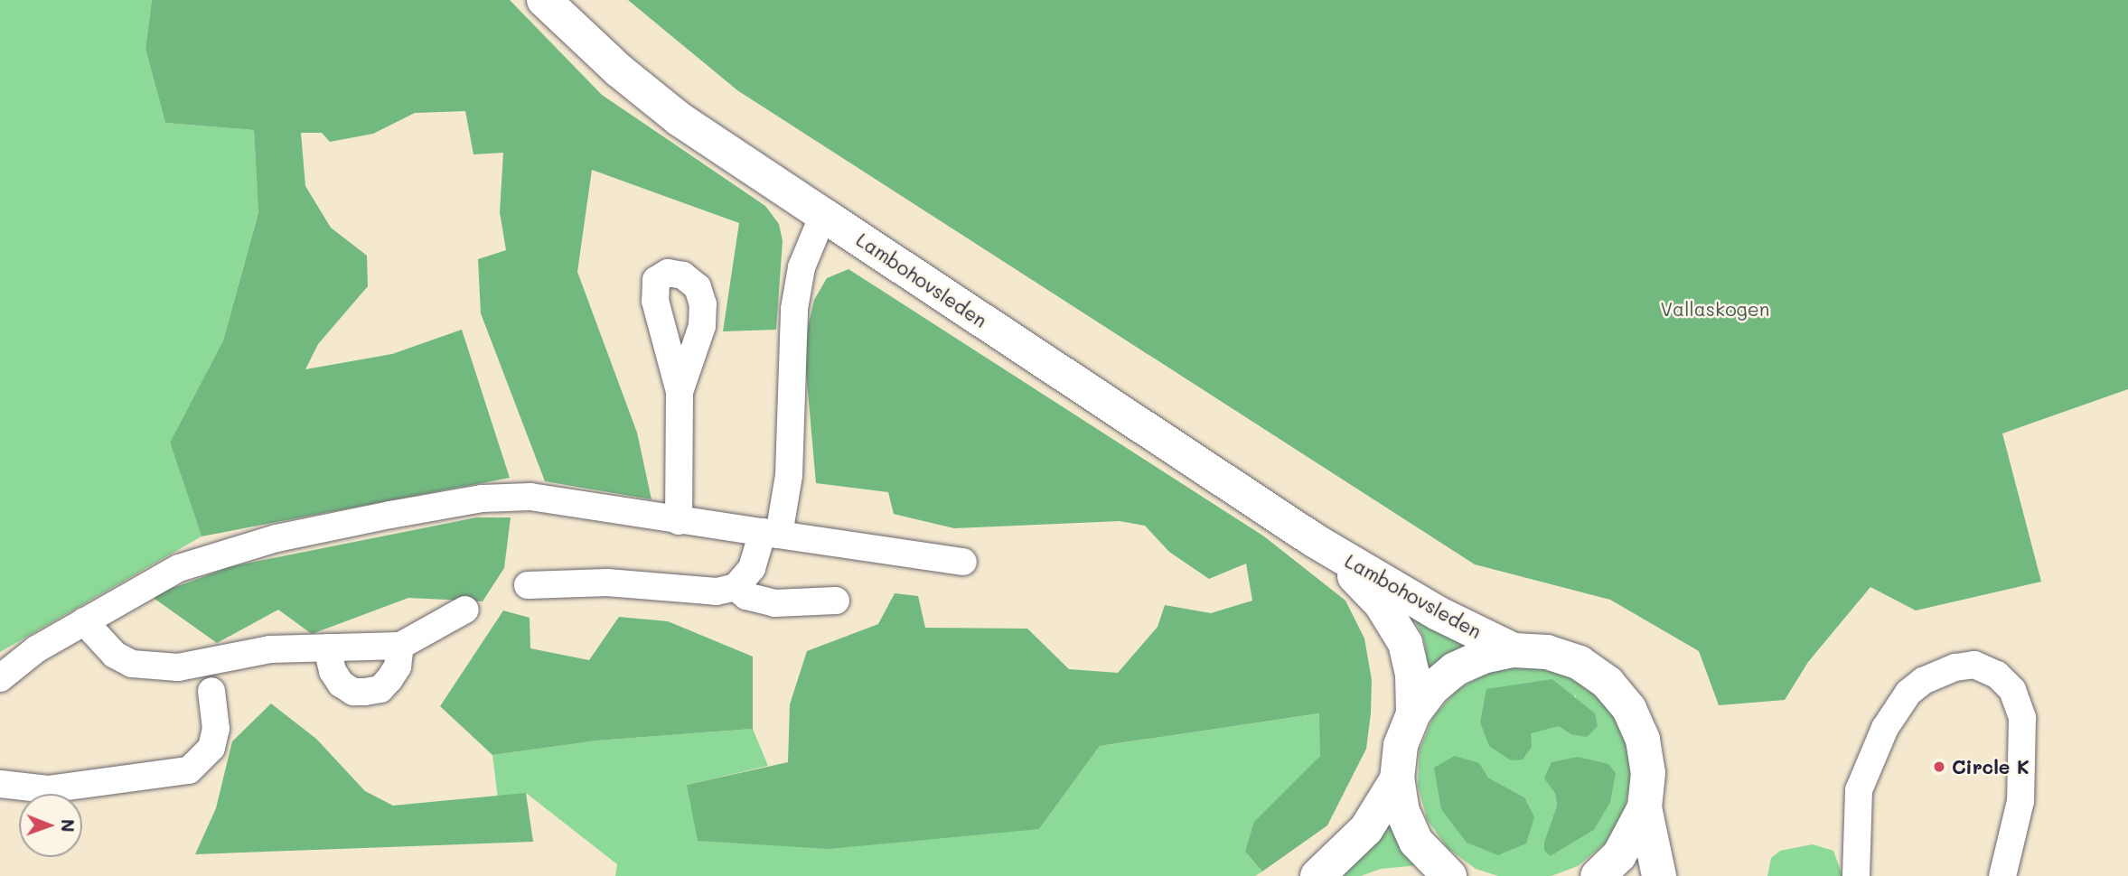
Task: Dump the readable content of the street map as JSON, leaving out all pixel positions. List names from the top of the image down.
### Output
{
  "streets": {
    "main road": ["Lambohovsleden"]
  },
  "parks": ["Vallaskogen"],
  "places": ["Circle K"],
  "north": "right"
}
